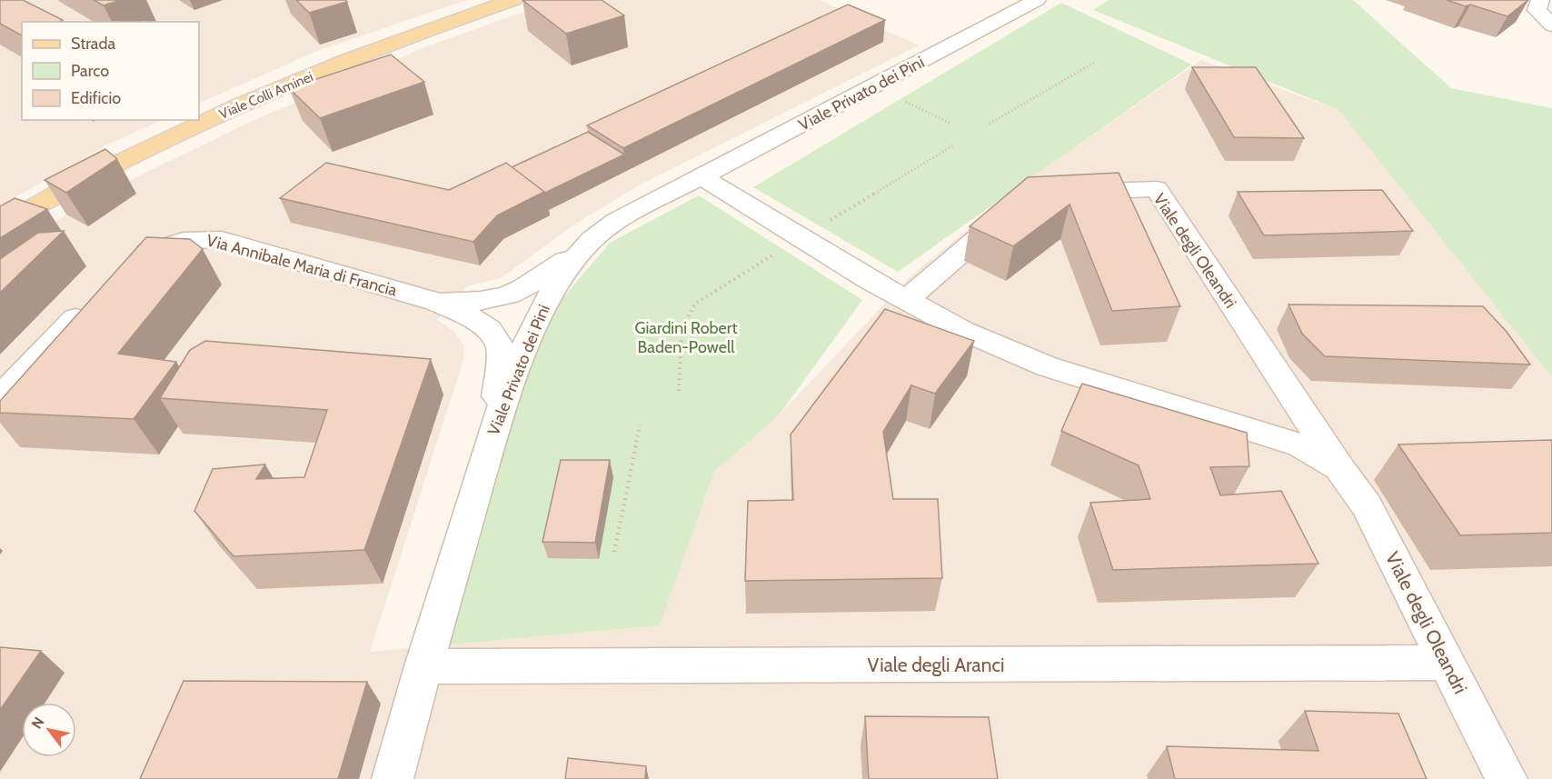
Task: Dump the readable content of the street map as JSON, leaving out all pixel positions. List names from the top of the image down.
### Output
{
  "streets": {
    "main road": ["Viale Colli Aminei"],
    "street": [
      "Viale Privato dei Pini",
      "Viale degli Oleandri",
      "Via Annibale Maria di Francia",
      "Viale degli Aranci"
    ]
  },
  "crossings": [
    ["Viale Privato dei Pini", "Viale degli Oleandri"],
    ["Viale Privato dei Pini", "Via Annibale Maria di Francia"],
    ["Viale Privato dei Pini", "Viale degli Aranci"],
    ["Viale degli Oleandri", "Viale degli Aranci"]
  ],
  "parks": ["Giardini Robert Baden-Powell"],
  "legend": ["Strada", "Parco", "Edificio"],
  "north": "top left"
}
